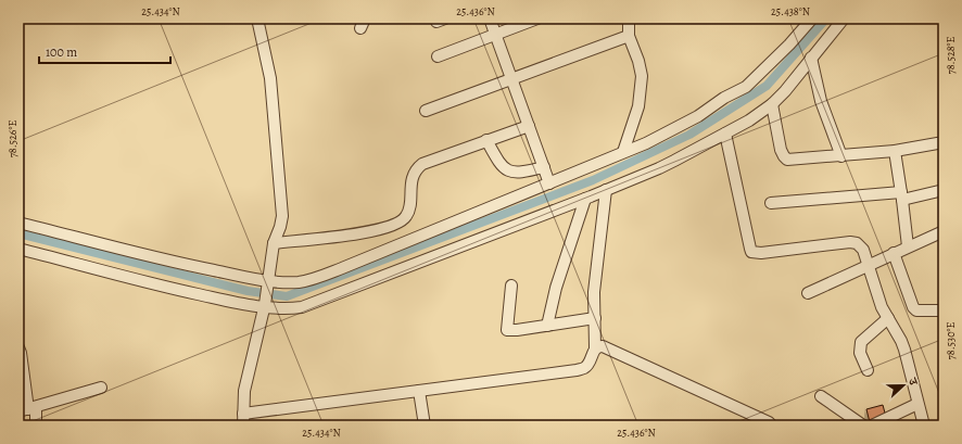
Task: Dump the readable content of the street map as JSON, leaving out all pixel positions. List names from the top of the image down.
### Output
{
  "scale_bar": "100 m",
  "north": "right",
  "coordinates": [
    "25.434°N",
    "25.436°N",
    "25.438°N",
    "78.528°E",
    "78.526°E",
    "78.530°E"
  ]
}
